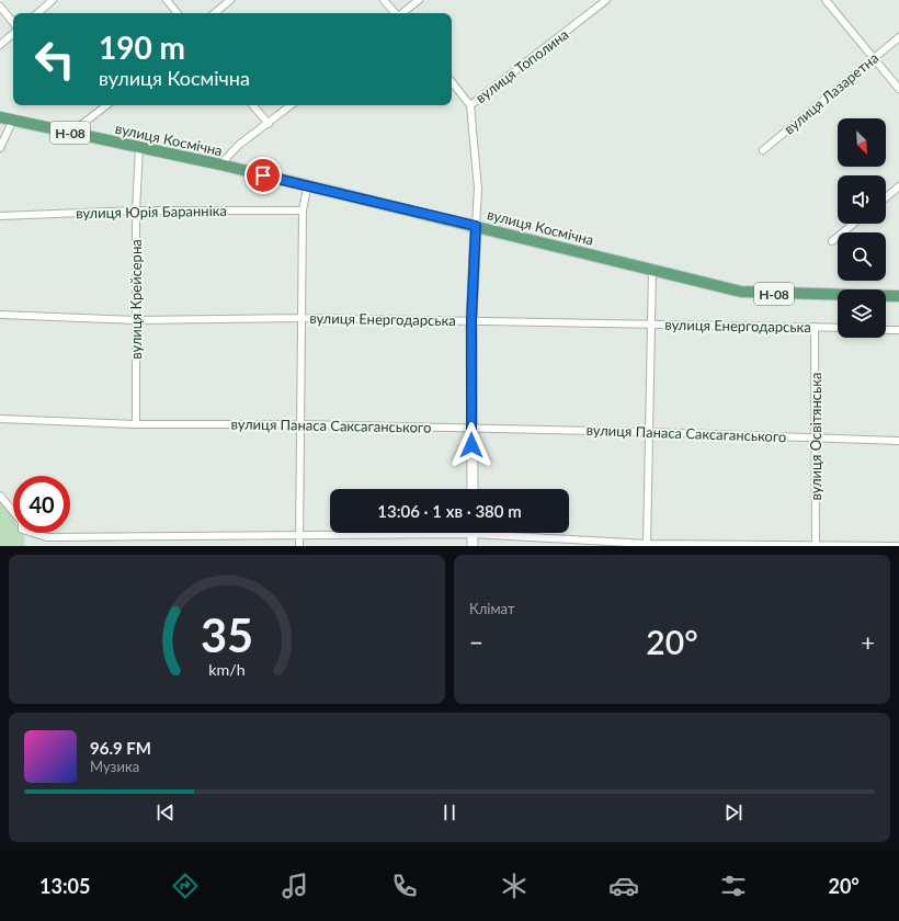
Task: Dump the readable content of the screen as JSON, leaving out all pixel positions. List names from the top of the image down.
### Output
{
  "streets": {
    "main road": ["Н-08", "вулиця Космічна"],
    "street": [
      "вулиця Тополина",
      "вулиця Лазаретна",
      "вулиця Юрія Баранніка",
      "вулиця Крейсерна",
      "вулиця Енергодарська",
      "вулиця Панаса Саксаганського",
      "вулиця Освітянська"
    ]
  },
  "crossings": [
    ["вулиця Тополина", "вулиця Космічна"],
    ["вулиця Космічна", "вулиця Крейсерна"],
    ["вулиця Юрія Баранніка", "вулиця Крейсерна"],
    ["вулиця Крейсерна", "вулиця Енергодарська"],
    ["вулиця Крейсерна", "вулиця Панаса Саксаганського"],
    ["вулиця Енергодарська", "вулиця Освітянська"],
    ["вулиця Панаса Саксаганського", "вулиця Освітянська"]
  ],
  "north": "bottom right",
  "page": {
    "turn": ["190 m", "вулиця Космічна"],
    "limit": "40",
    "trip": "13:06 · 1 хв · 380 m",
    "tile": "Клімат",
    "heat": ["−", "20°", "+"],
    "song": ["96.9 FM", "Музика"],
    "tabs": ["13:05", "20°"],
    "gauge": ["35", "km/h"]
  }
}
